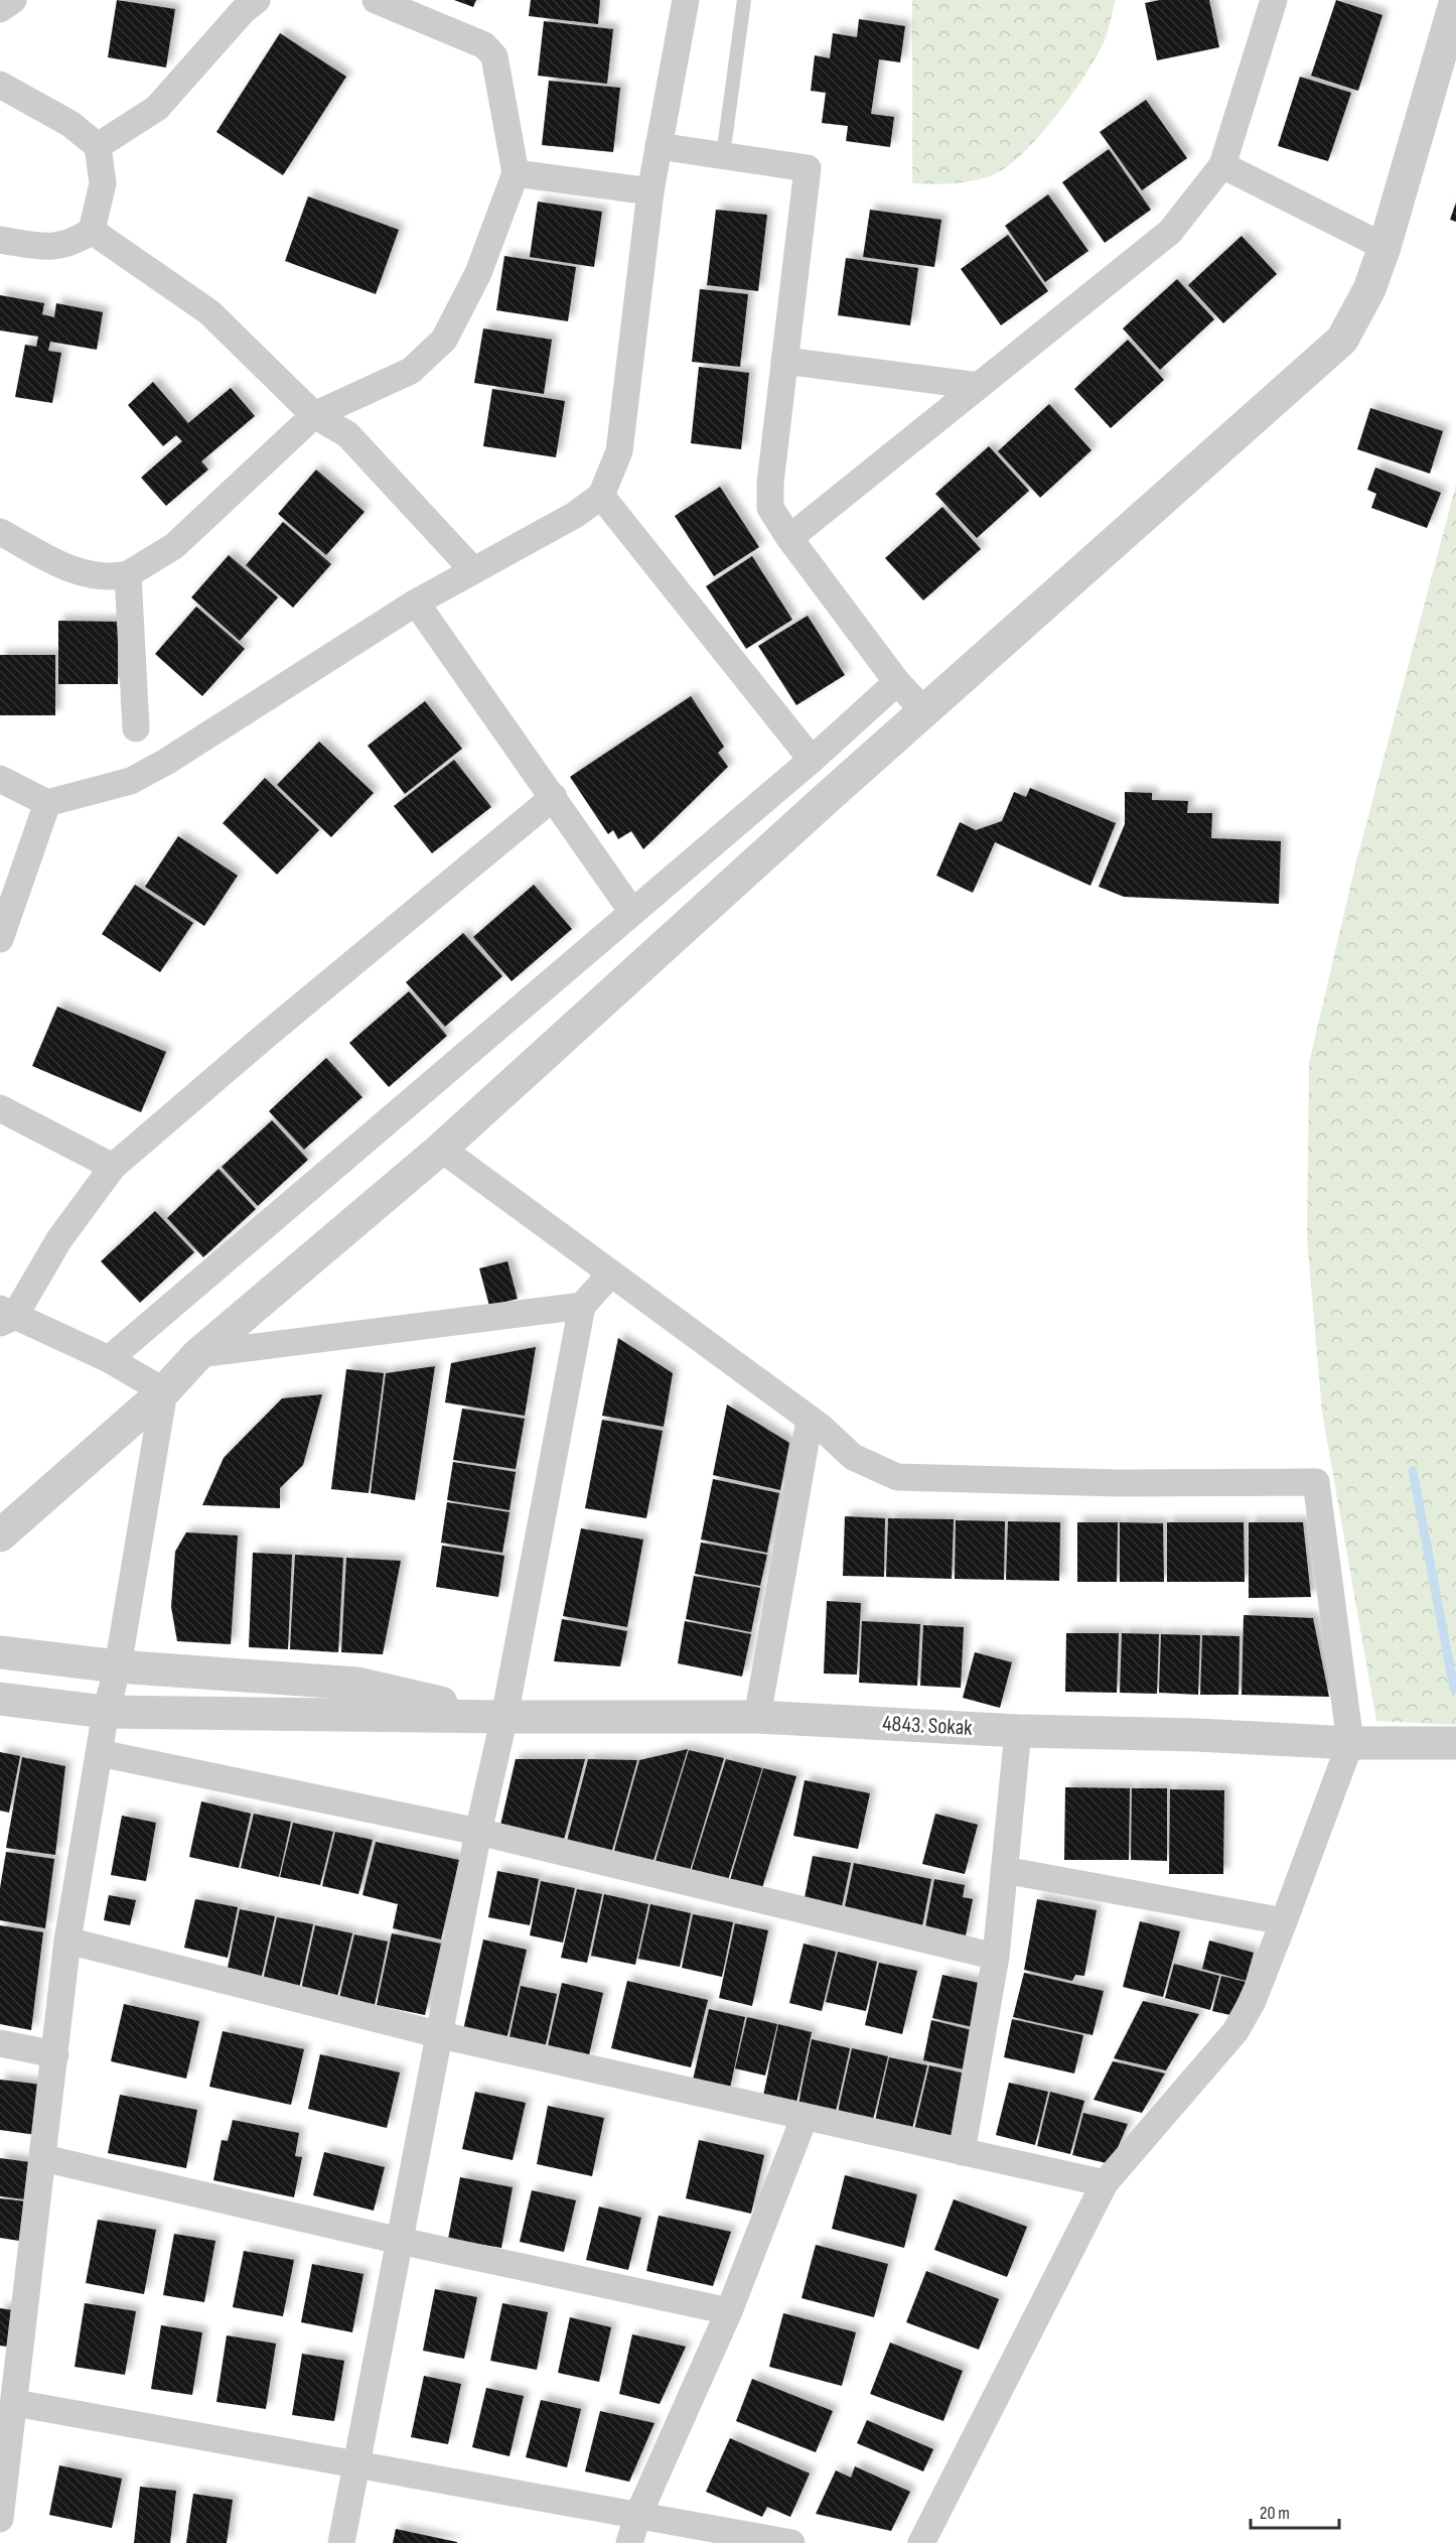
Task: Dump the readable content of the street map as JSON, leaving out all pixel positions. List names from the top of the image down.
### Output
{
  "streets": {
    "street": ["4843. Sokak"]
  },
  "scale_bar": "20 m"
}
